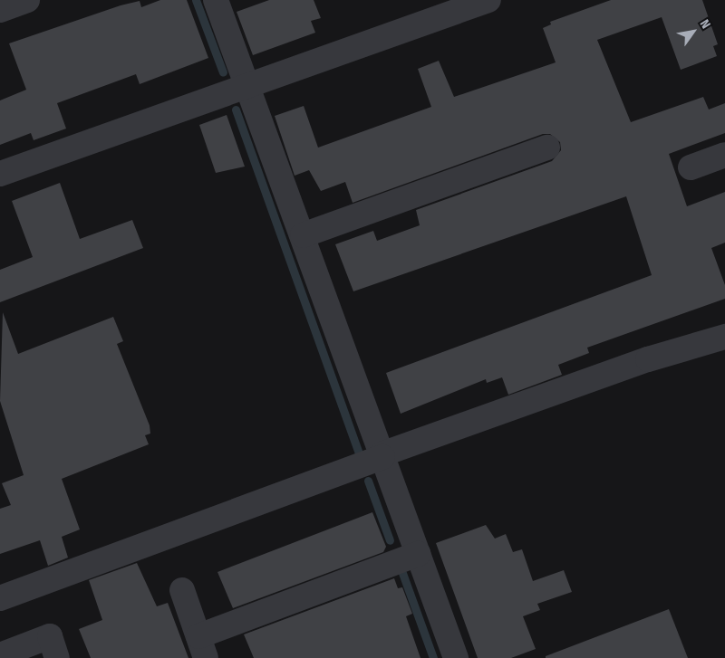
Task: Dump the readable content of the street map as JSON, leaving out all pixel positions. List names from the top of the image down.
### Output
{
  "north": "top right"
}
